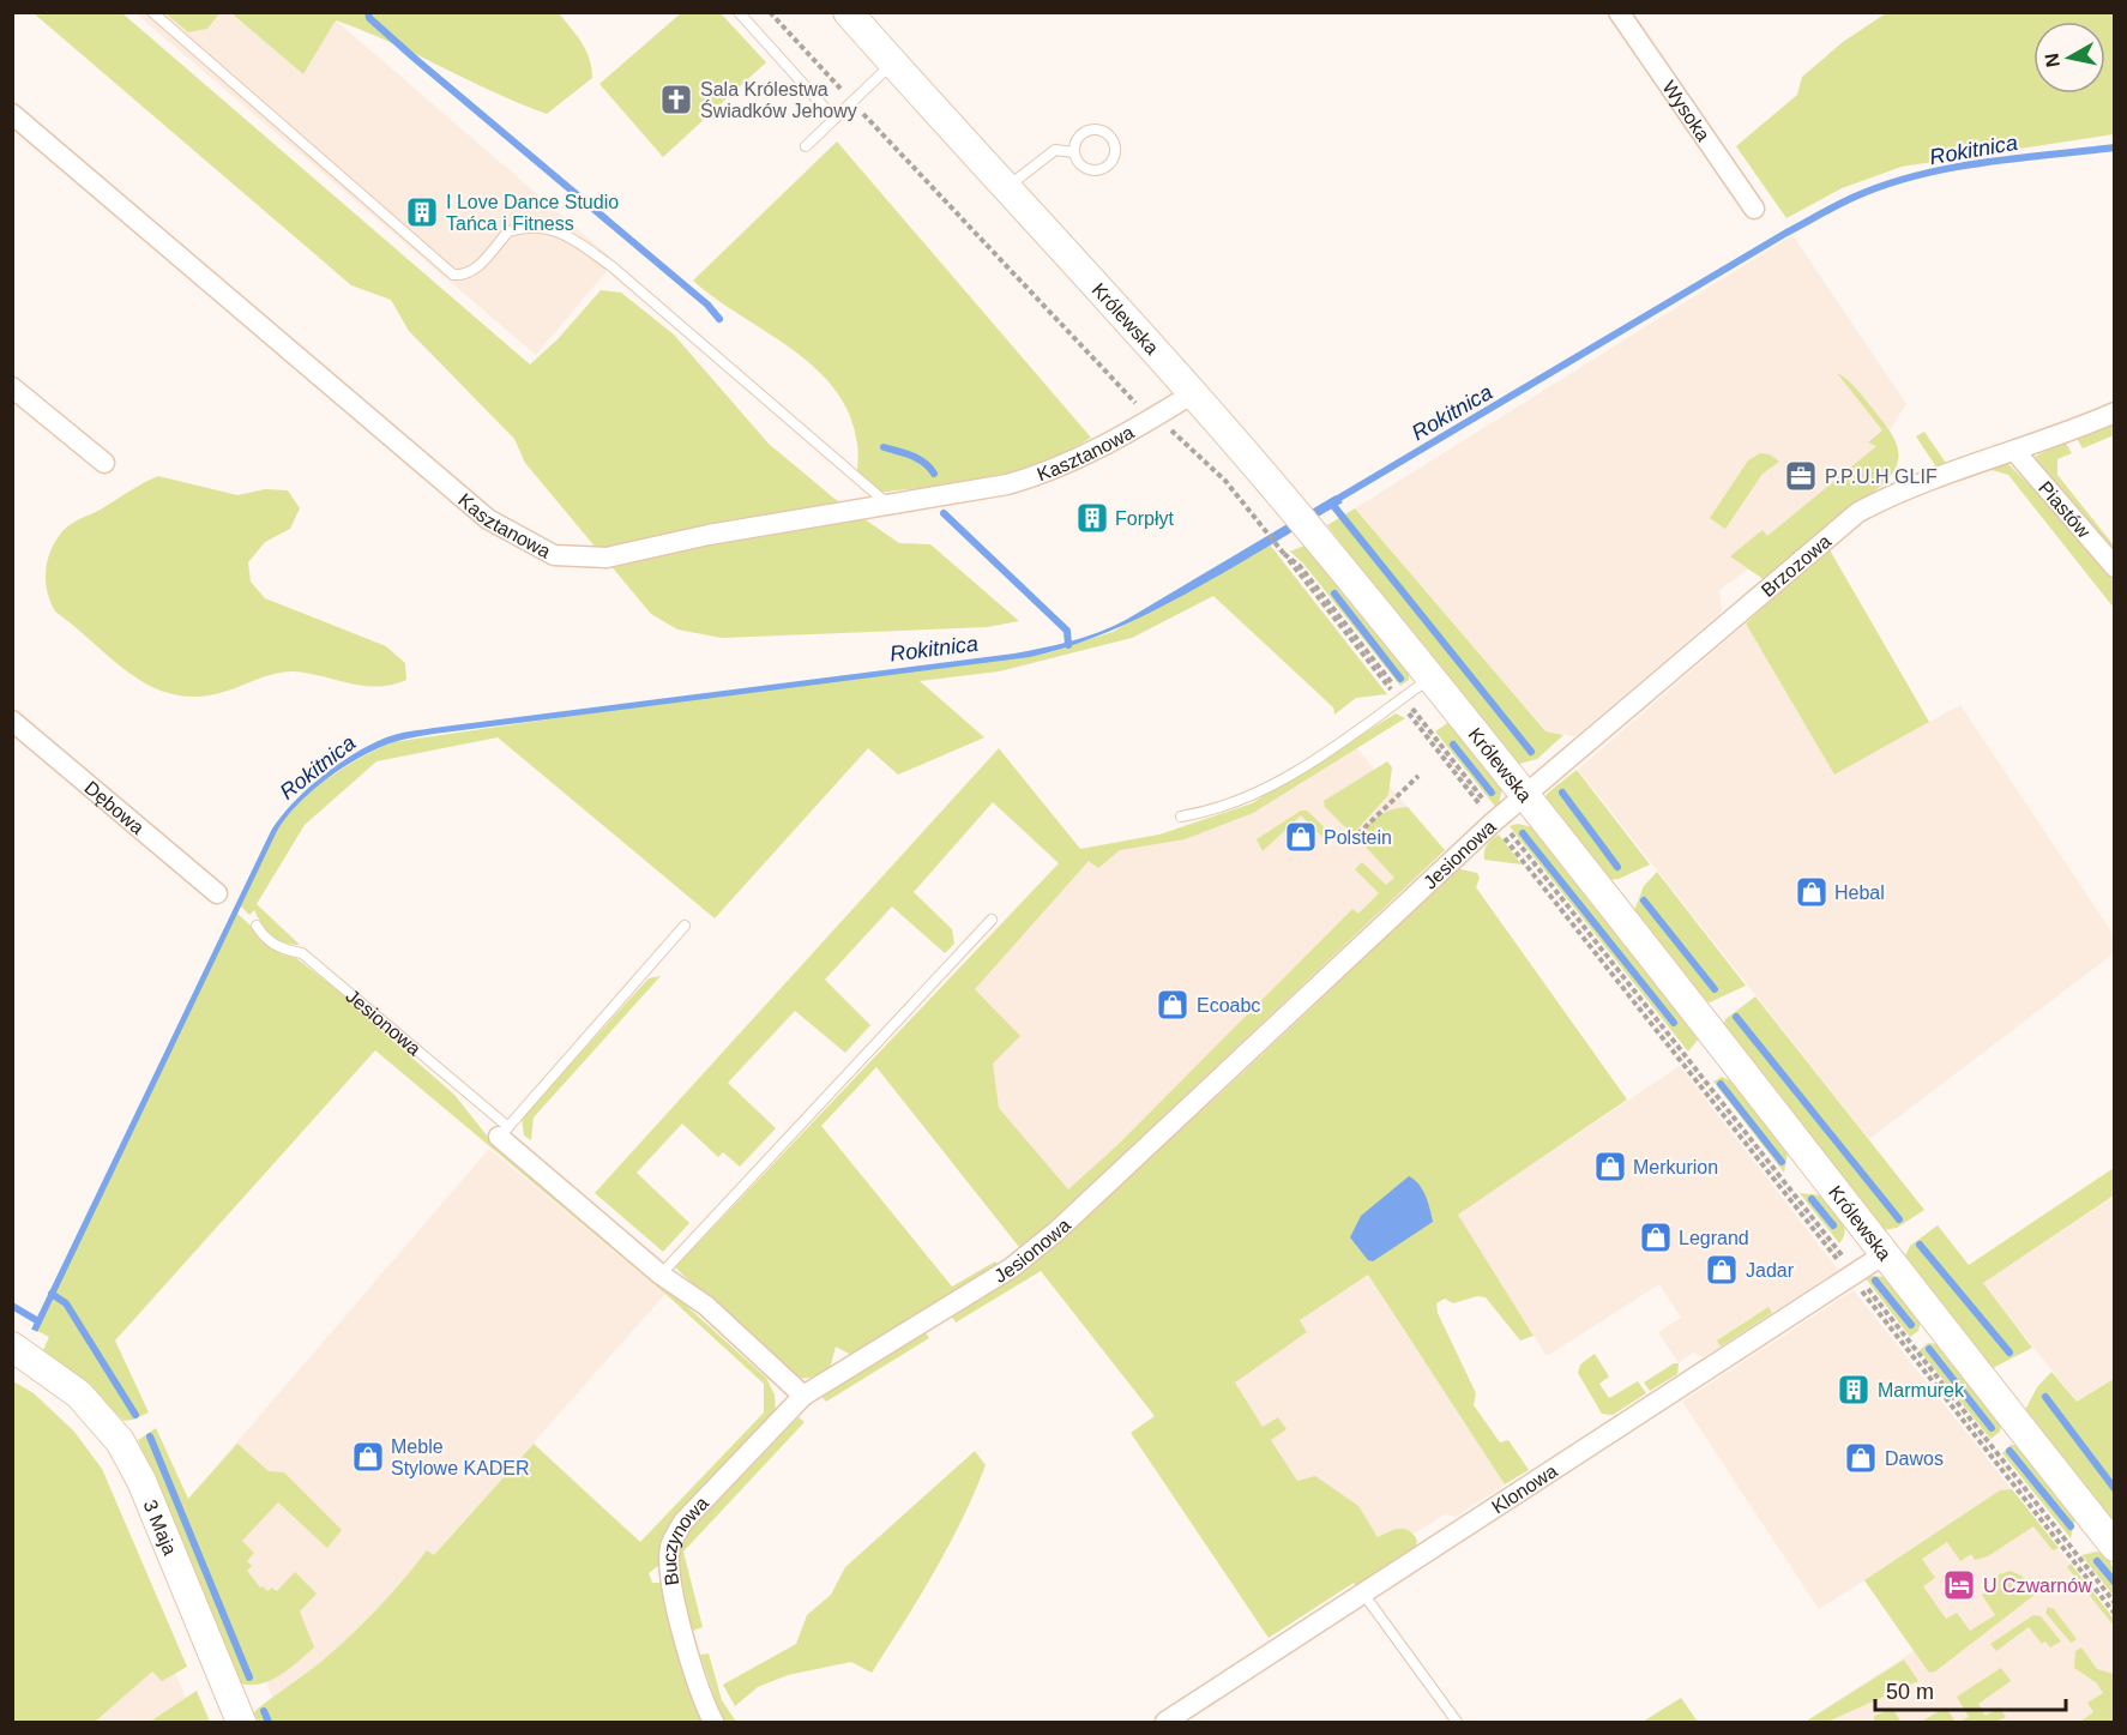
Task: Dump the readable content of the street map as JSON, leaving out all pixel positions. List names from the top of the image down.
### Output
{
  "streets": {
    "main road": ["Królewska", "3 Maja"],
    "street": [
      "Wysoka",
      "Kasztanowa",
      "Piastów",
      "Brzozowa",
      "Dębowa",
      "Jesionowa",
      "Klonowa",
      "Buczynowa"
    ]
  },
  "crossings": [
    ["Królewska", "Kasztanowa"],
    ["Królewska", "Brzozowa"],
    ["Królewska", "Jesionowa"],
    ["Królewska", "Klonowa"],
    ["Piastów", "Brzozowa"],
    ["Brzozowa", "Jesionowa"],
    ["Jesionowa", "Buczynowa"]
  ],
  "water": ["Rokitnica"],
  "places": {
    "church": ["Sala Królestwa Świadków Jehowy"],
    "building": ["I Love Dance Studio Tańca i Fitness", "Forpłyt", "Marmurek"],
    "office": ["P.P.U.H GLIF"],
    "shop": [
      "Polstein",
      "Hebal",
      "Ecoabc",
      "Merkurion",
      "Legrand",
      "Jadar",
      "Meble Stylowe KADER",
      "Dawos"
    ],
    "hotel": ["U Czwarnów"]
  },
  "scale_bar": "50 m",
  "north": "left"
}
